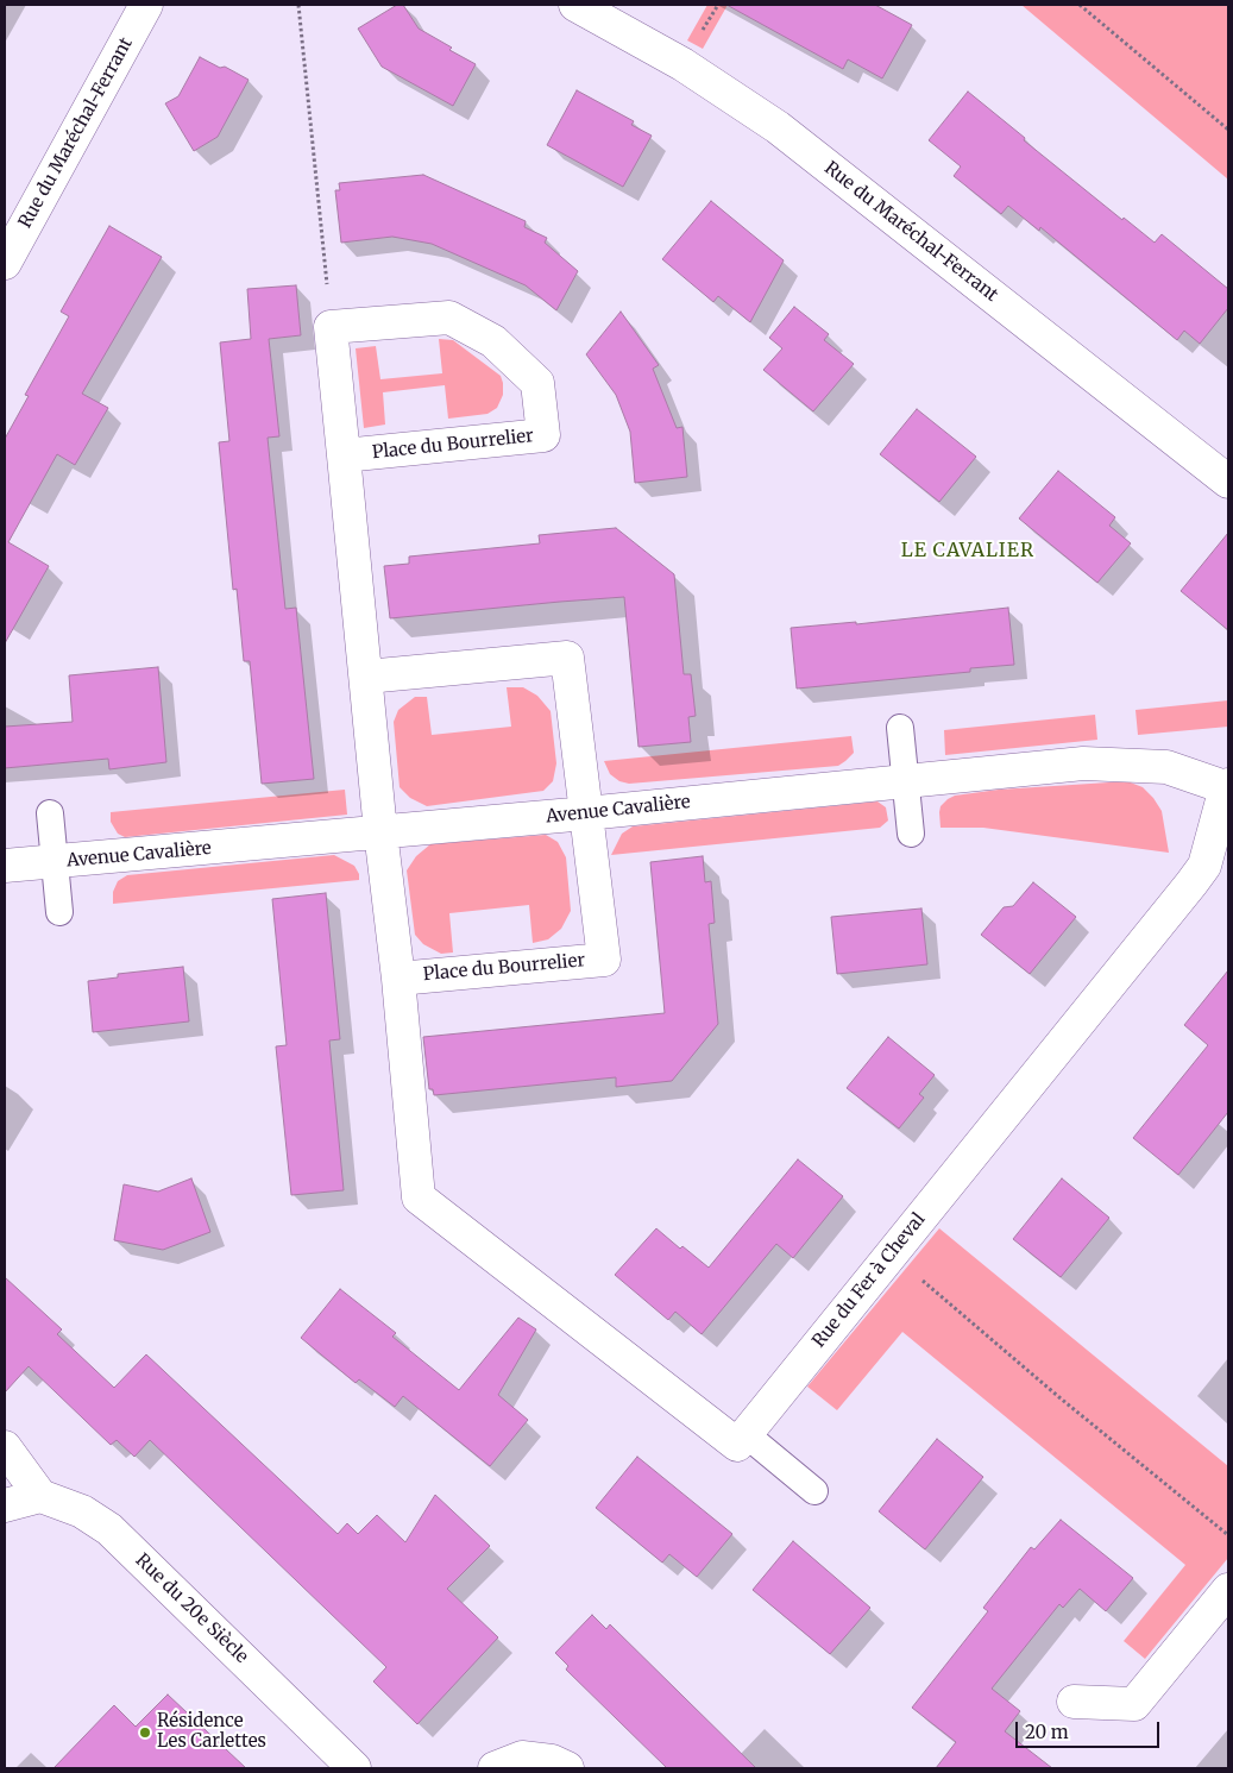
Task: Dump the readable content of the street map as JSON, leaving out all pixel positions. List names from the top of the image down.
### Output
{
  "streets": {
    "street": [
      "Rue du Maréchal-Ferrant",
      "Place du Bourrelier",
      "Avenue Cavalière",
      "Rue du Fer à Cheval",
      "Rue du 20e Siècle"
    ]
  },
  "crossings": [
    ["Place du Bourrelier", "Avenue Cavalière"],
    ["Place du Bourrelier", "Rue du Fer à Cheval"],
    ["Avenue Cavalière", "Rue du Fer à Cheval"]
  ],
  "districts": ["LE CAVALIER"],
  "places": ["Résidence Les Carlettes"],
  "scale_bar": "20 m"
}
